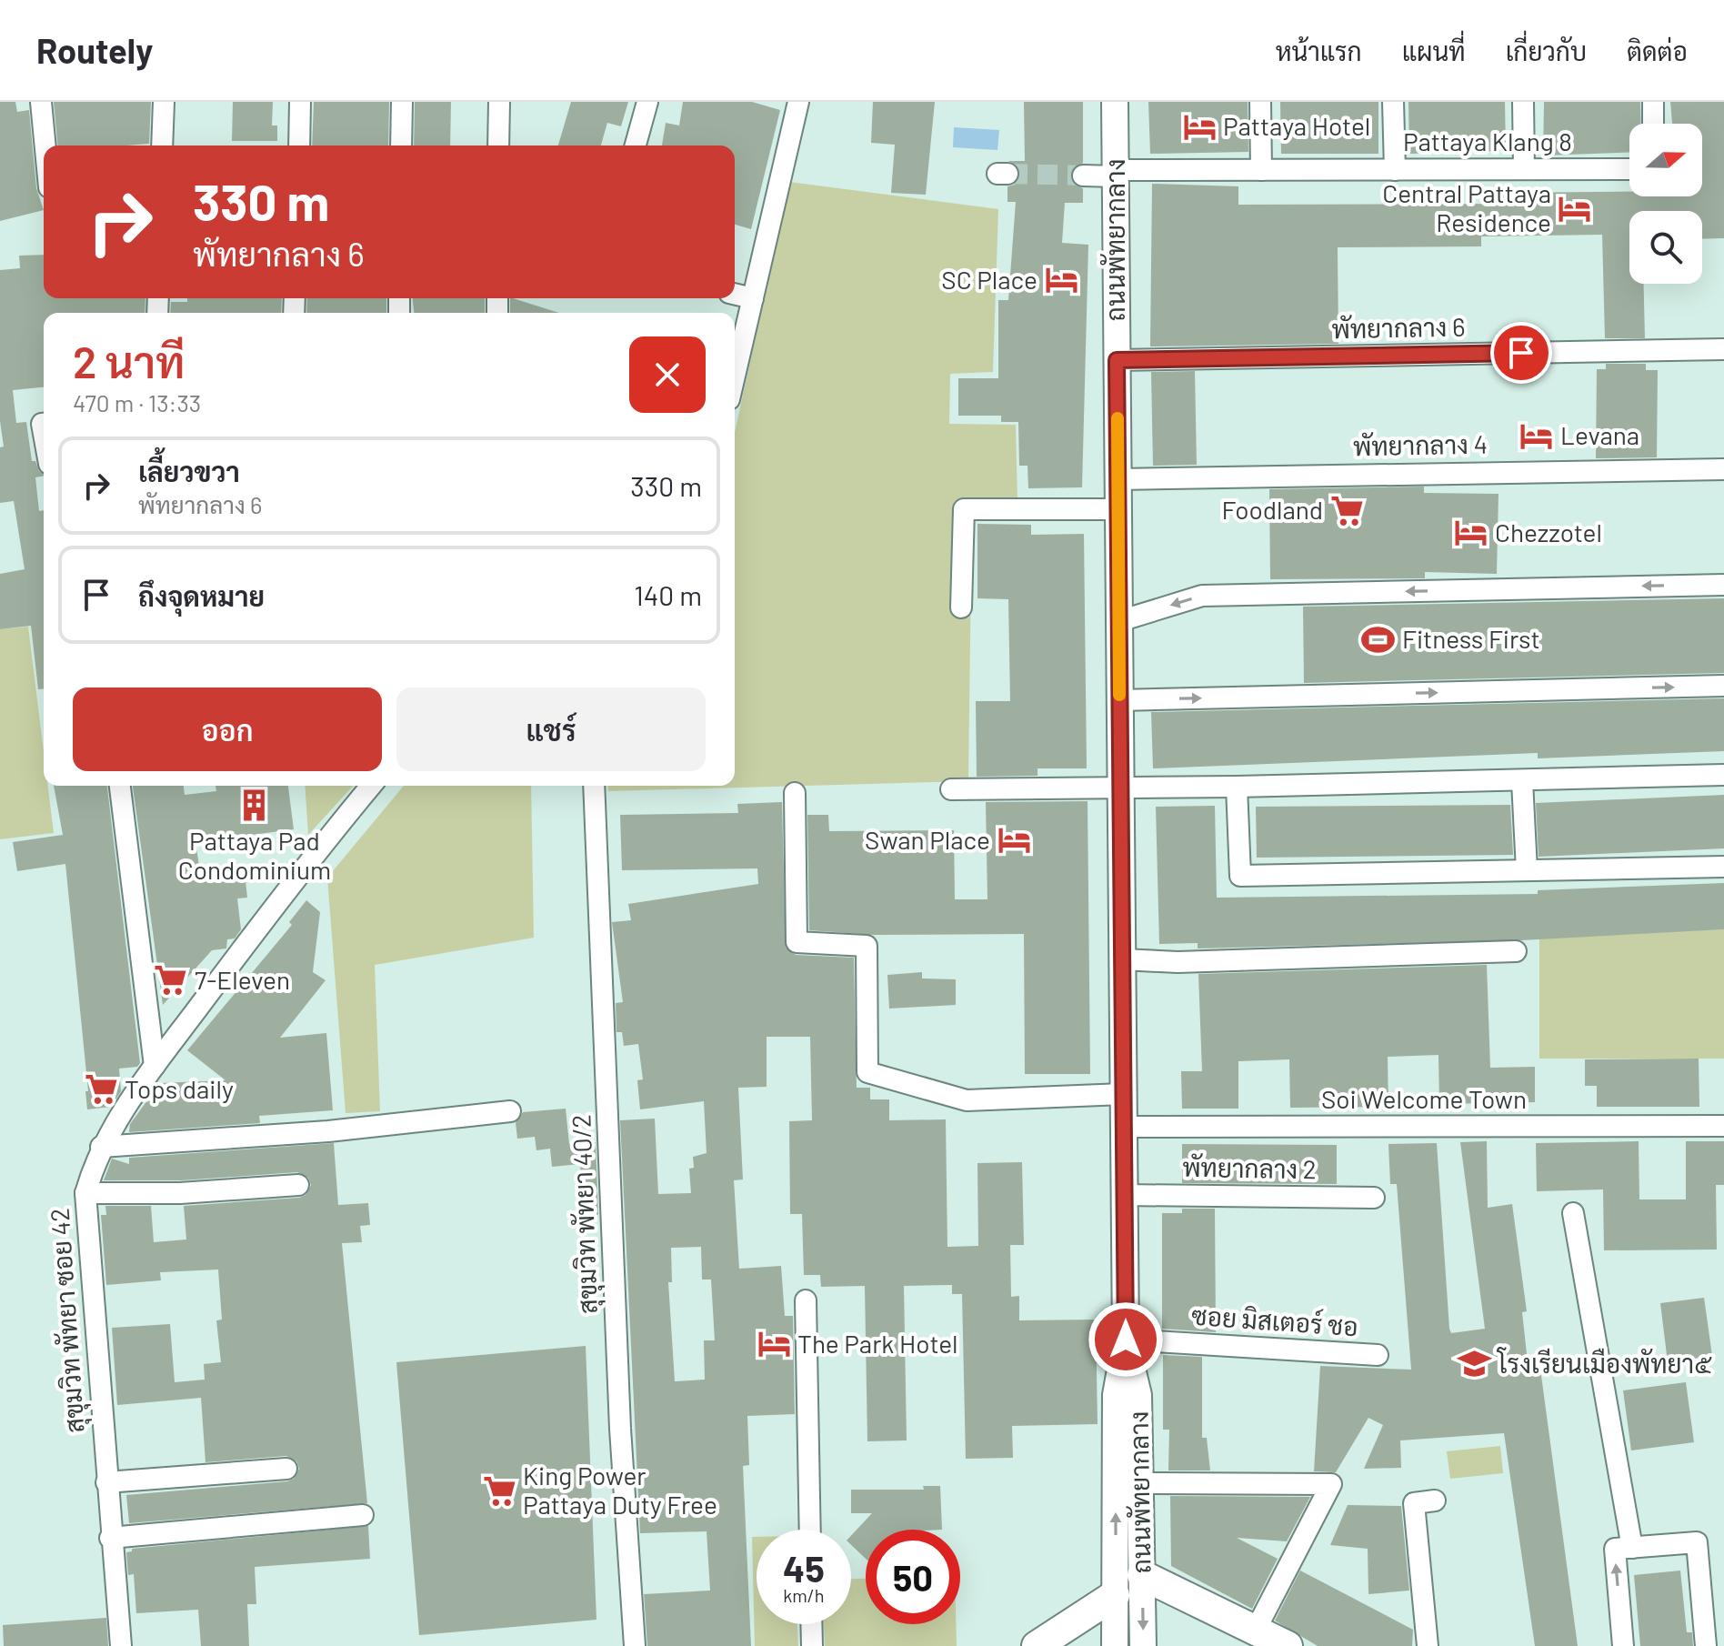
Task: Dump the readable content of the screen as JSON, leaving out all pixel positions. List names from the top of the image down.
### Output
{
  "streets": {
    "main road": ["ถนนพัทยากลาง"],
    "street": [
      "Pattaya Klang 8",
      "พัทยากลาง 6",
      "พัทยากลาง 4",
      "Soi Welcome Town",
      "พัทยากลาง 2",
      "สุขุมวิท พัทยา 40/2",
      "สุขุมวิท พัทยา ซอย 42",
      "ซอย มิสเตอร์ ชอ"
    ]
  },
  "crossings": [
    ["Pattaya Klang 8", "ถนนพัทยากลาง"],
    ["ถนนพัทยากลาง", "พัทยากลาง 6"],
    ["ถนนพัทยากลาง", "พัทยากลาง 4"],
    ["ถนนพัทยากลาง", "Soi Welcome Town"],
    ["ถนนพัทยากลาง", "พัทยากลาง 2"],
    ["ถนนพัทยากลาง", "ซอย มิสเตอร์ ชอ"]
  ],
  "places": {
    "hotel": [
      "Pattaya Hotel",
      "Central Pattaya Residence",
      "SC Place",
      "Levana",
      "Chezzotel",
      "Swan Place",
      "The Park Hotel"
    ],
    "supermarket": [
      "Foodland",
      "7-Eleven",
      "Tops daily",
      "King Power Pattaya Duty Free"
    ],
    "sports": ["Fitness First"],
    "building": ["Pattaya Pad Condominium"],
    "school or university": ["โรงเรียนเมืองพัทยา๕"]
  },
  "north": "right",
  "page": {
    "header": "Routely",
    "nav": [
      "หน้าแรก",
      "แผนที่",
      "เกี่ยวกับ",
      "ติดต่อ"
    ],
    "turn": ["330 m", "พัทยากลาง 6"],
    "heading": ["2 นาที", "470 m · 13:33"],
    "list": [
      {
        "name": "เลี้ยวขวา",
        "note": "พัทยากลาง 6",
        "value": "330 m"
      },
      {
        "name": "ถึงจุดหมาย",
        "value": "140 m"
      }
    ],
    "buttons": ["ออก", "แชร์"],
    "speed": "45 km/h",
    "limit": "50"
  }
}
